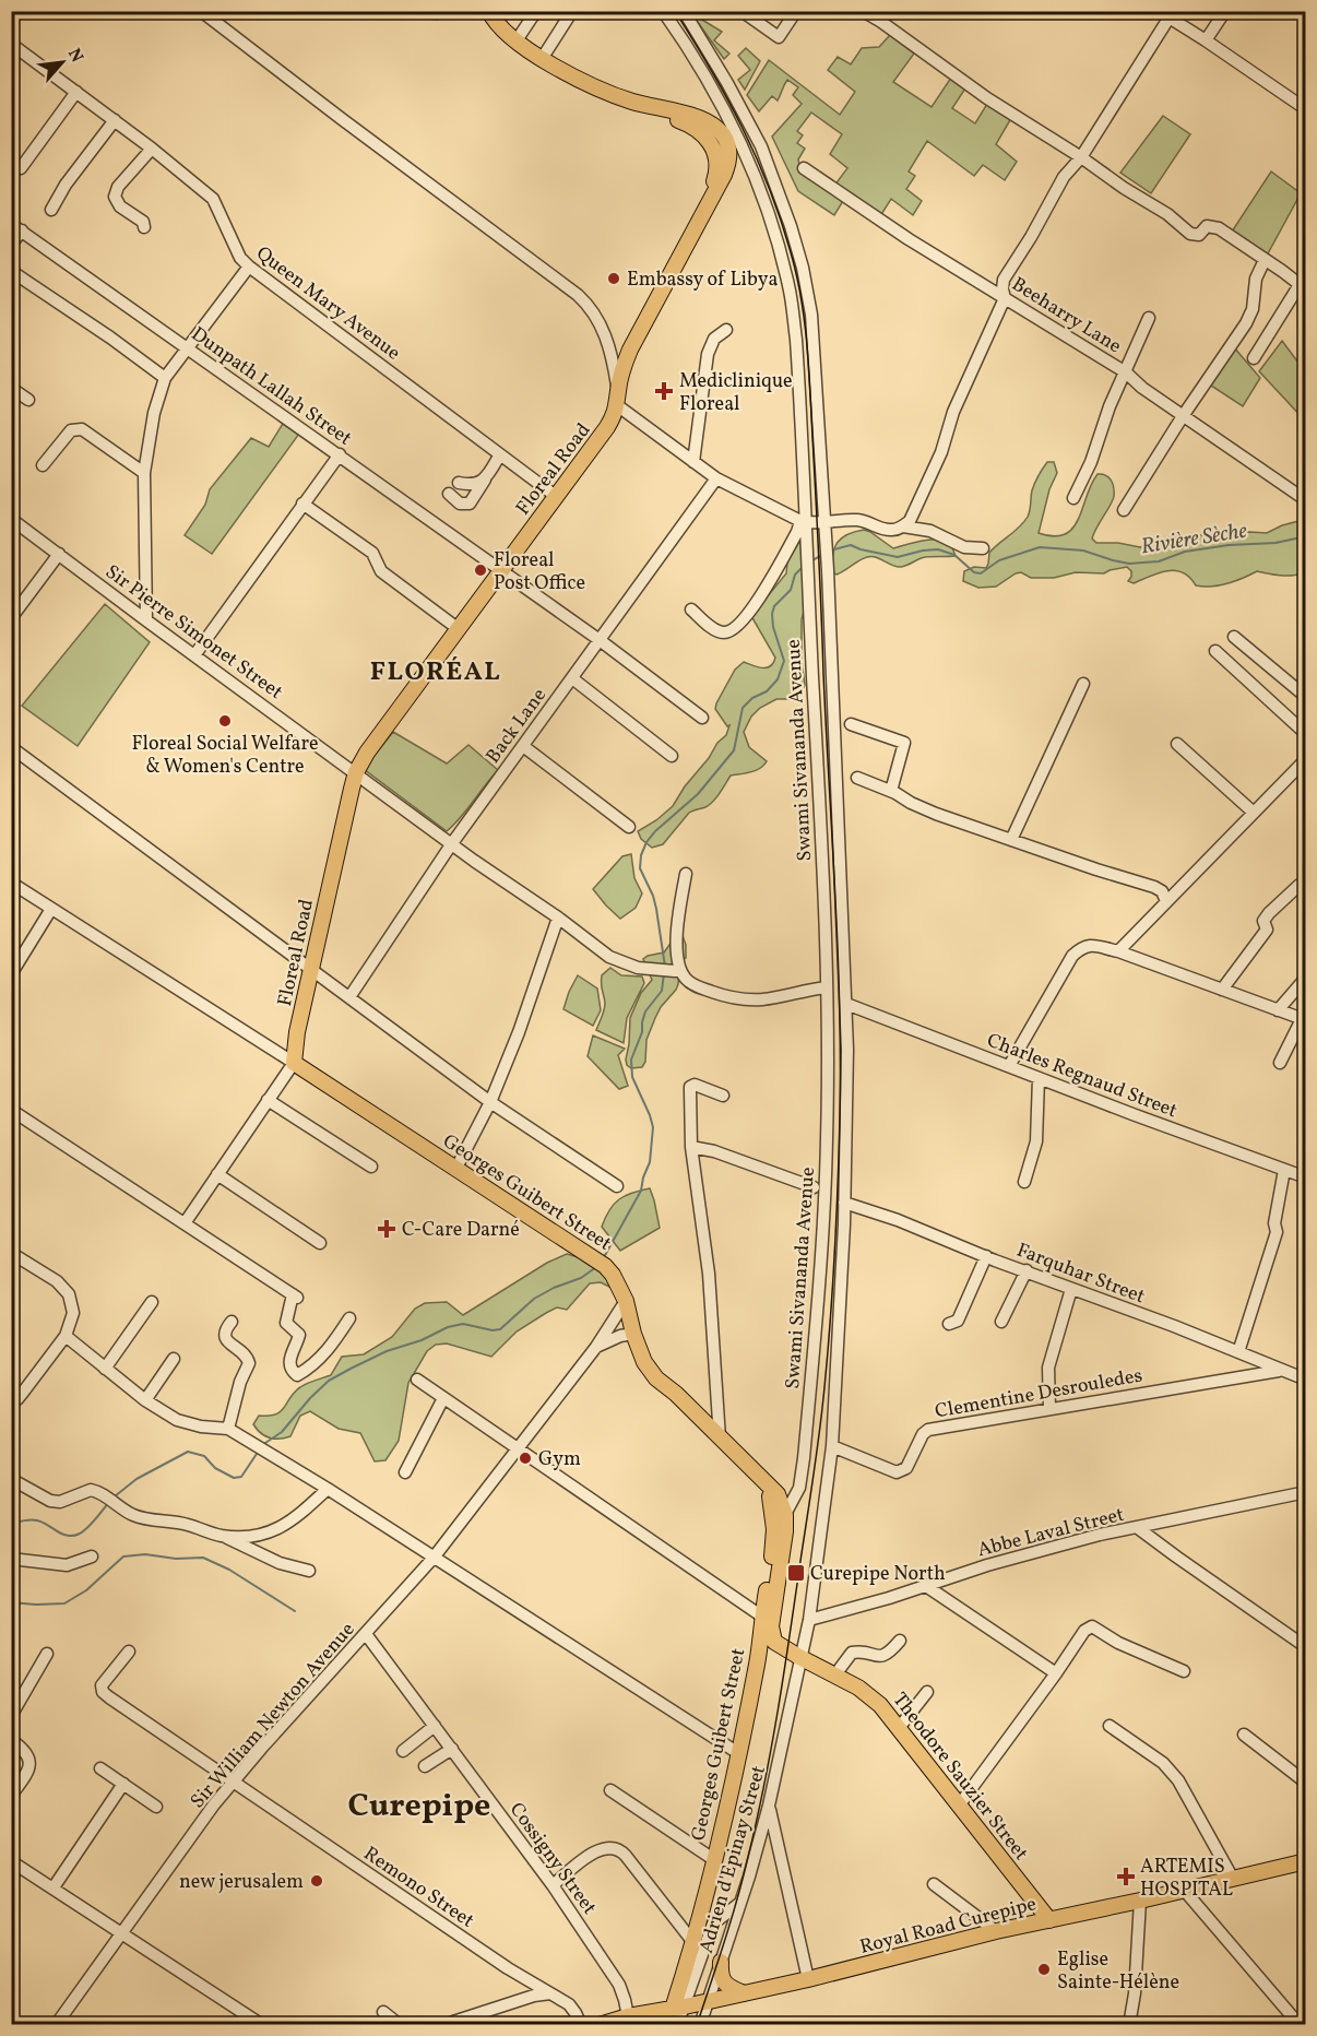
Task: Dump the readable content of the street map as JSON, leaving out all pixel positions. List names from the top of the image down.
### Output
{
  "streets": {
    "main road": [
      "Floreal Road",
      "Georges Guibert Street",
      "Theodore Sauzier Street",
      "Royal Road Curepipe"
    ],
    "street": [
      "Queen Mary Avenue",
      "Beeharry Lane",
      "Dunpath Lallah Street",
      "Sir Pierre Simonet Street",
      "Back Lane",
      "Swami Sivananda Avenue",
      "Charles Regnaud Street",
      "Farquhar Street",
      "Clementine Desrouledes",
      "Abbe Laval Street",
      "Sir William Newton Avenue",
      "Cossigny Street",
      "Adrien d'Epinay Street",
      "Remono Street"
    ]
  },
  "crossings": [
    ["Queen Mary Avenue", "Floreal Road"],
    ["Dunpath Lallah Street", "Floreal Road"],
    ["Dunpath Lallah Street", "Back Lane"],
    ["Floreal Road", "Sir Pierre Simonet Street"],
    ["Floreal Road", "Georges Guibert Street"],
    ["Sir Pierre Simonet Street", "Back Lane"],
    ["Swami Sivananda Avenue", "Georges Guibert Street"],
    ["Georges Guibert Street", "Theodore Sauzier Street"],
    ["Georges Guibert Street", "Royal Road Curepipe"],
    ["Farquhar Street", "Clementine Desrouledes"],
    ["Sir William Newton Avenue", "Cossigny Street"],
    ["Sir William Newton Avenue", "Remono Street"],
    ["Theodore Sauzier Street", "Adrien d'Epinay Street"],
    ["Theodore Sauzier Street", "Royal Road Curepipe"],
    ["Cossigny Street", "Royal Road Curepipe"],
    ["Adrien d'Epinay Street", "Royal Road Curepipe"]
  ],
  "districts": ["FLORÉAL", "Curepipe"],
  "water": ["Rivière Sèche"],
  "places": {
    "other": [
      "Embassy of Libya",
      "Floreal Post Office",
      "Floreal Social Welfare & Women's Centre",
      "Gym",
      "new jerusalem",
      "Eglise Sainte-Hélène"
    ],
    "health": ["Mediclinique Floreal", "C-Care Darné", "ARTEMIS HOSPITAL"],
    "transit": ["Curepipe North"]
  },
  "north": "top right"
}
